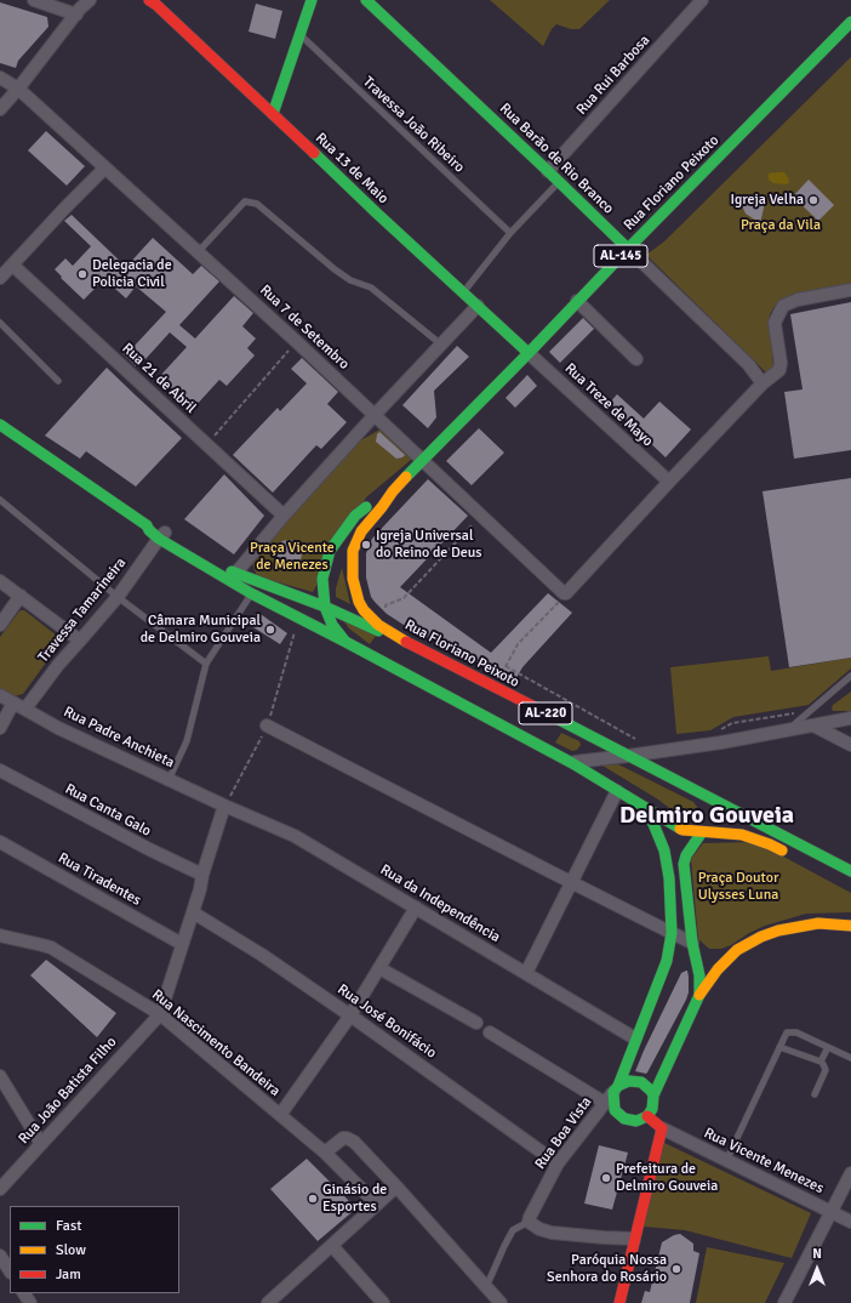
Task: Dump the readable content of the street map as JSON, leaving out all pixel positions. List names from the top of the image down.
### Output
{
  "streets": {
    "main road": [
      "Rua Barão de Rio Branco",
      "Rua 13 de Maio",
      "Rua Floriano Peixoto",
      "AL-145",
      "AL-220"
    ],
    "street": [
      "Rua Rui Barbosa",
      "Rua 7 de Setembro",
      "Rua 21 de Abril",
      "Rua Treze de Mayo",
      "Travessa Tamarineira",
      "Rua Padre Anchieta",
      "Rua Canta Galo",
      "Rua Tiradentes",
      "Rua da Independência",
      "Rua José Bonifácio",
      "Rua Nascimento Bandeira",
      "Rua João Batista Filho",
      "Rua Boa Vista",
      "Rua Vicente Menezes"
    ],
    "lane": ["Travessa João Ribeiro"]
  },
  "crossings": [
    ["Rua Rui Barbosa", "Rua Barão de Rio Branco"],
    ["Rua Barão de Rio Branco", "Rua Floriano Peixoto"],
    ["Rua 13 de Maio", "Rua Floriano Peixoto"],
    ["Rua 13 de Maio", "Rua Treze de Mayo"],
    ["Rua Floriano Peixoto", "Rua 7 de Setembro"],
    ["Rua Floriano Peixoto", "Rua Treze de Mayo"],
    ["Rua Floriano Peixoto", "AL-220"],
    ["Travessa Tamarineira", "AL-220"],
    ["Travessa Tamarineira", "Rua Padre Anchieta"],
    ["Rua Padre Anchieta", "Rua da Independência"],
    ["Rua José Bonifácio", "Rua Boa Vista"],
    ["Rua Nascimento Bandeira", "Rua João Batista Filho"]
  ],
  "districts": ["Delmiro Gouveia"],
  "parks": ["Praça da Vila", "Praça Vicente de Menezes", "Praça Doutor Ulysses Luna"],
  "places": [
    "Igreja Velha",
    "Delegacia de Policia Civil",
    "Igreja Universal do Reino de Deus",
    "Câmara Municipal de Delmiro Gouveia",
    "Prefeitura de Delmiro Gouveia",
    "Ginásio de Esportes",
    "Paróquia Nossa Senhora do Rosário"
  ],
  "legend": ["Fast", "Slow", "Jam"],
  "north": "top"
}
